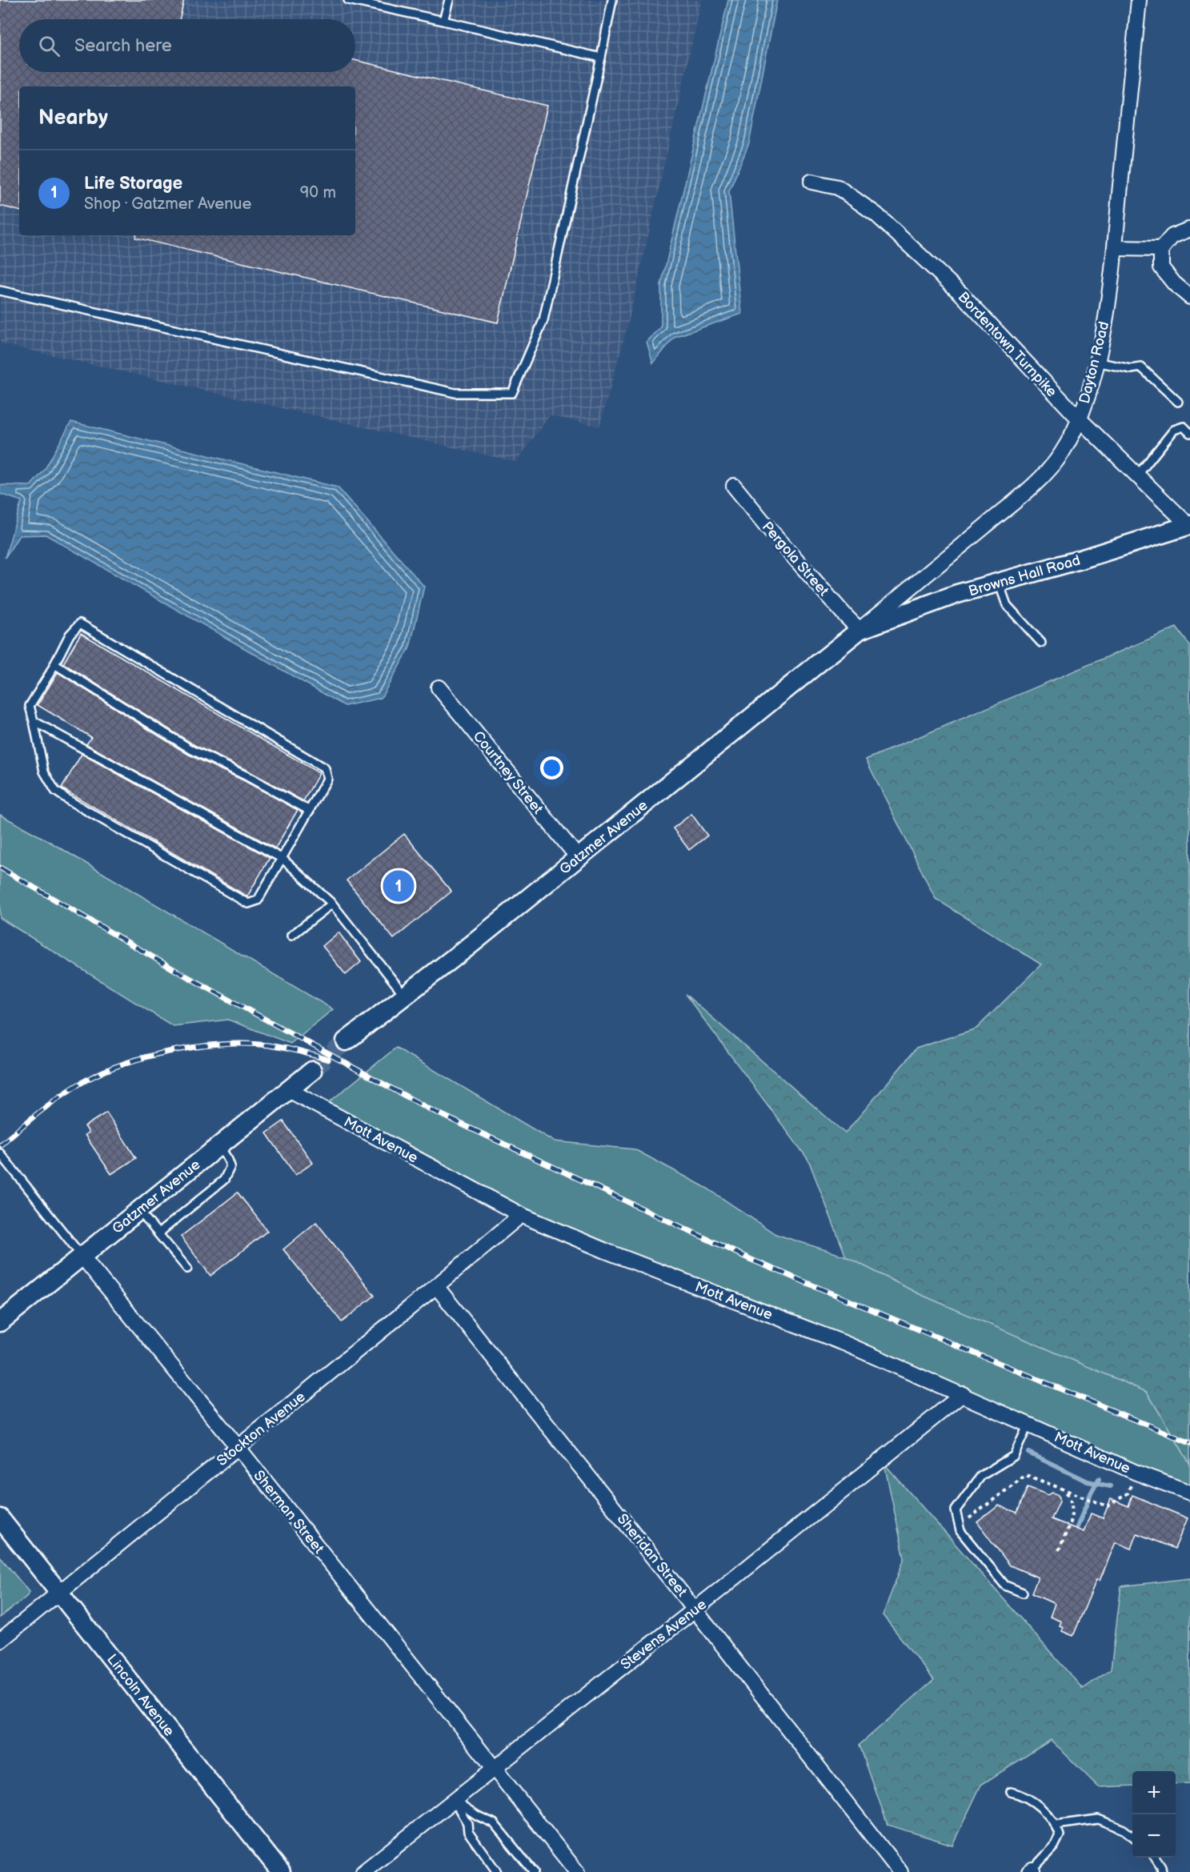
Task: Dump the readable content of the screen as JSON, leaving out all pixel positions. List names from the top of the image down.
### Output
{
  "streets": {
    "street": [
      "Bordentown Turnpike",
      "Dayton Road",
      "Pergola Street",
      "Browns Hall Road",
      "Courtney Street",
      "Gatzmer Avenue",
      "Mott Avenue",
      "Stockton Avenue",
      "Sherman Street",
      "Sheridan Street",
      "Stevens Avenue",
      "Lincoln Avenue"
    ]
  },
  "crossings": [
    ["Bordentown Turnpike", "Dayton Road"],
    ["Bordentown Turnpike", "Browns Hall Road"],
    ["Dayton Road", "Pergola Street"],
    ["Dayton Road", "Browns Hall Road"],
    ["Dayton Road", "Gatzmer Avenue"],
    ["Pergola Street", "Browns Hall Road"],
    ["Pergola Street", "Gatzmer Avenue"],
    ["Browns Hall Road", "Gatzmer Avenue"],
    ["Courtney Street", "Gatzmer Avenue"],
    ["Gatzmer Avenue", "Mott Avenue"],
    ["Gatzmer Avenue", "Sherman Street"],
    ["Mott Avenue", "Stockton Avenue"],
    ["Mott Avenue", "Stevens Avenue"],
    ["Stockton Avenue", "Sherman Street"],
    ["Stockton Avenue", "Sheridan Street"],
    ["Stockton Avenue", "Lincoln Avenue"],
    ["Sherman Street", "Stevens Avenue"],
    ["Sheridan Street", "Stevens Avenue"]
  ],
  "page": {
    "search": "Search here",
    "heading": "Nearby",
    "list": [
      {
        "mark": "1",
        "name": "Life Storage",
        "note": "Shop · Gatzmer Avenue",
        "value": "90 m"
      }
    ],
    "pins": "1",
    "map_buttons": ["+", "−"]
  }
}
